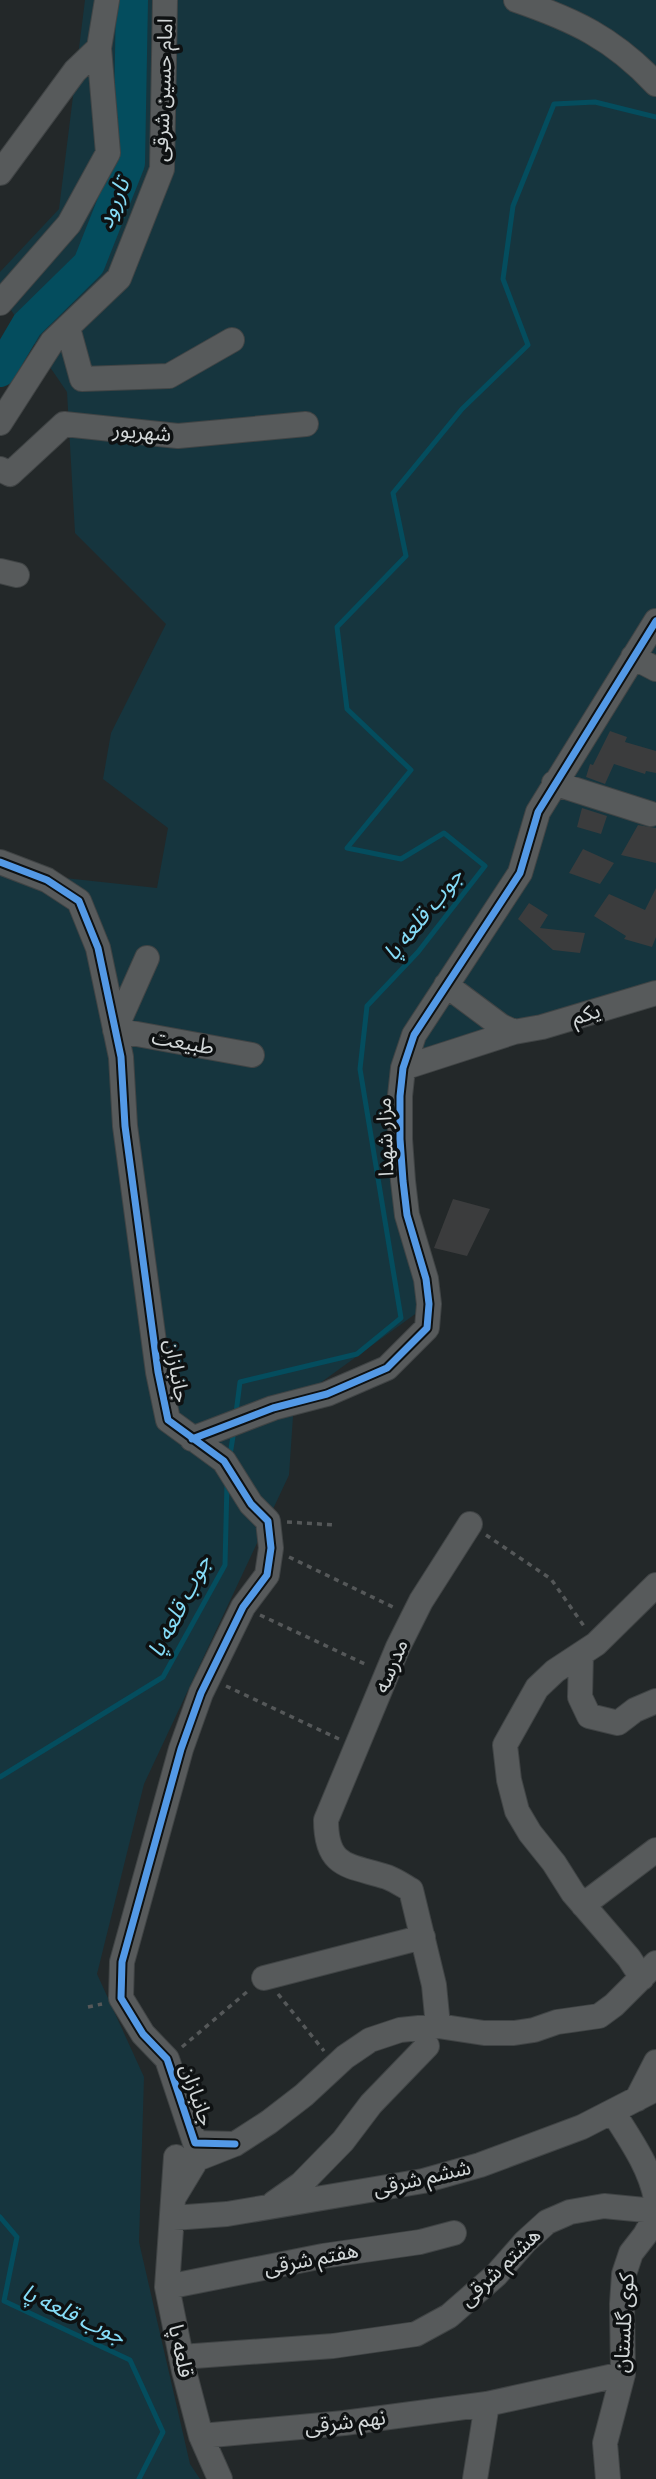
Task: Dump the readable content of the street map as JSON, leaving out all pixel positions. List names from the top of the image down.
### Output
{
  "streets": {
    "street": [
      "امام حسین شرقی",
      "شهریور",
      "یکم",
      "طبیعت",
      "مزار شهدا",
      "جانبازان",
      "مدرسه",
      "ششم شرقی",
      "هفتم شرقی",
      "هشتم شرقی",
      "کوی گلستان",
      "قلعه پا",
      "نهم شرقی"
    ]
  },
  "crossings": [
    ["یکم", "مزار شهدا"],
    ["طبیعت", "جانبازان"],
    ["مزار شهدا", "جانبازان"],
    ["جانبازان", "ششم شرقی"],
    ["جانبازان", "قلعه پا"],
    ["ششم شرقی", "قلعه پا"],
    ["هفتم شرقی", "قلعه پا"],
    ["هشتم شرقی", "کوی گلستان"],
    ["هشتم شرقی", "قلعه پا"],
    ["کوی گلستان", "نهم شرقی"],
    ["قلعه پا", "نهم شرقی"]
  ],
  "water": ["تاررود", "جوب قلعه پا"]
}
